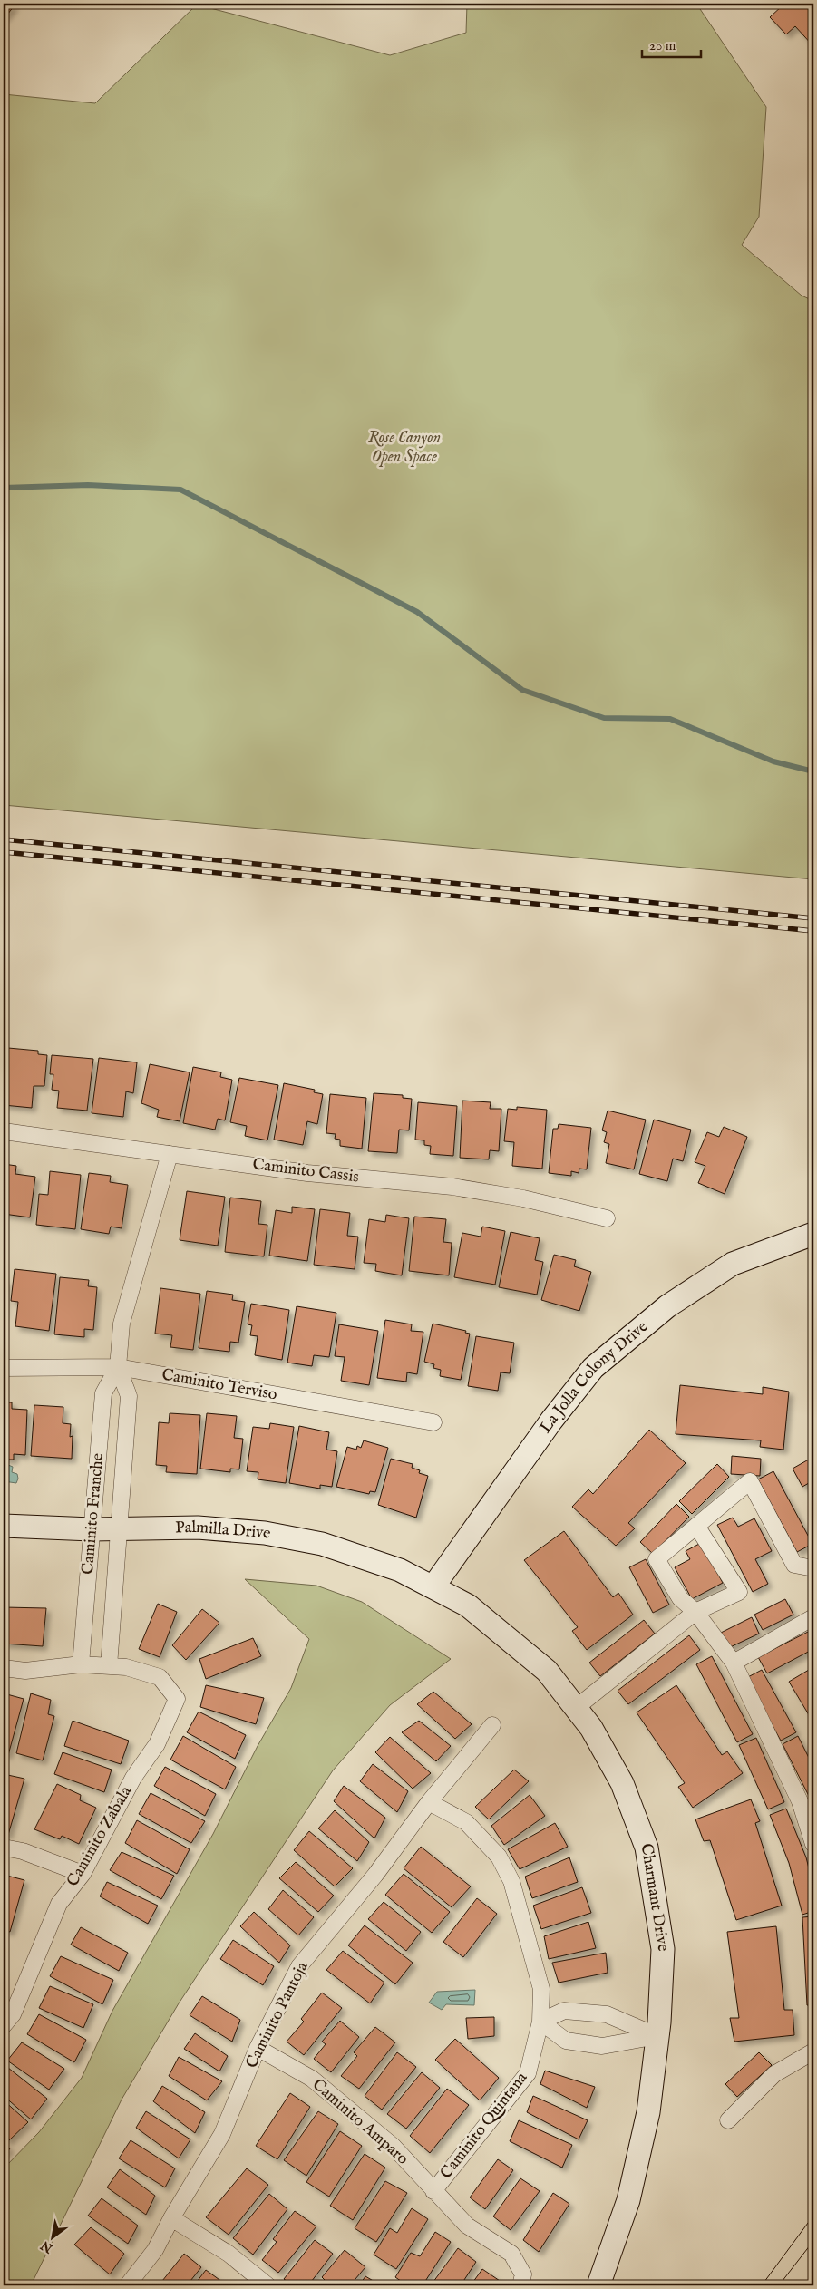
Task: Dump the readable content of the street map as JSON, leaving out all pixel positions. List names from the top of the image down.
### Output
{
  "streets": {
    "street": [
      "Caminito Cassis",
      "La Jolla Colony Drive",
      "Caminito Terviso",
      "Caminito Franche",
      "Palmilla Drive",
      "Caminito Zabala",
      "Charmant Drive",
      "Caminito Pantoja",
      "Caminito Amparo",
      "Caminito Quintana"
    ]
  },
  "crossings": [
    ["Caminito Cassis", "Caminito Franche"],
    ["La Jolla Colony Drive", "Palmilla Drive"],
    ["La Jolla Colony Drive", "Charmant Drive"],
    ["Caminito Terviso", "Caminito Franche"],
    ["Caminito Franche", "Palmilla Drive"],
    ["Caminito Franche", "Caminito Zabala"],
    ["Palmilla Drive", "Charmant Drive"],
    ["Caminito Pantoja", "Caminito Amparo"],
    ["Caminito Pantoja", "Caminito Quintana"],
    ["Caminito Amparo", "Caminito Quintana"]
  ],
  "parks": ["Rose Canyon Open Space"],
  "scale_bar": "20 m",
  "north": "bottom left"
}
